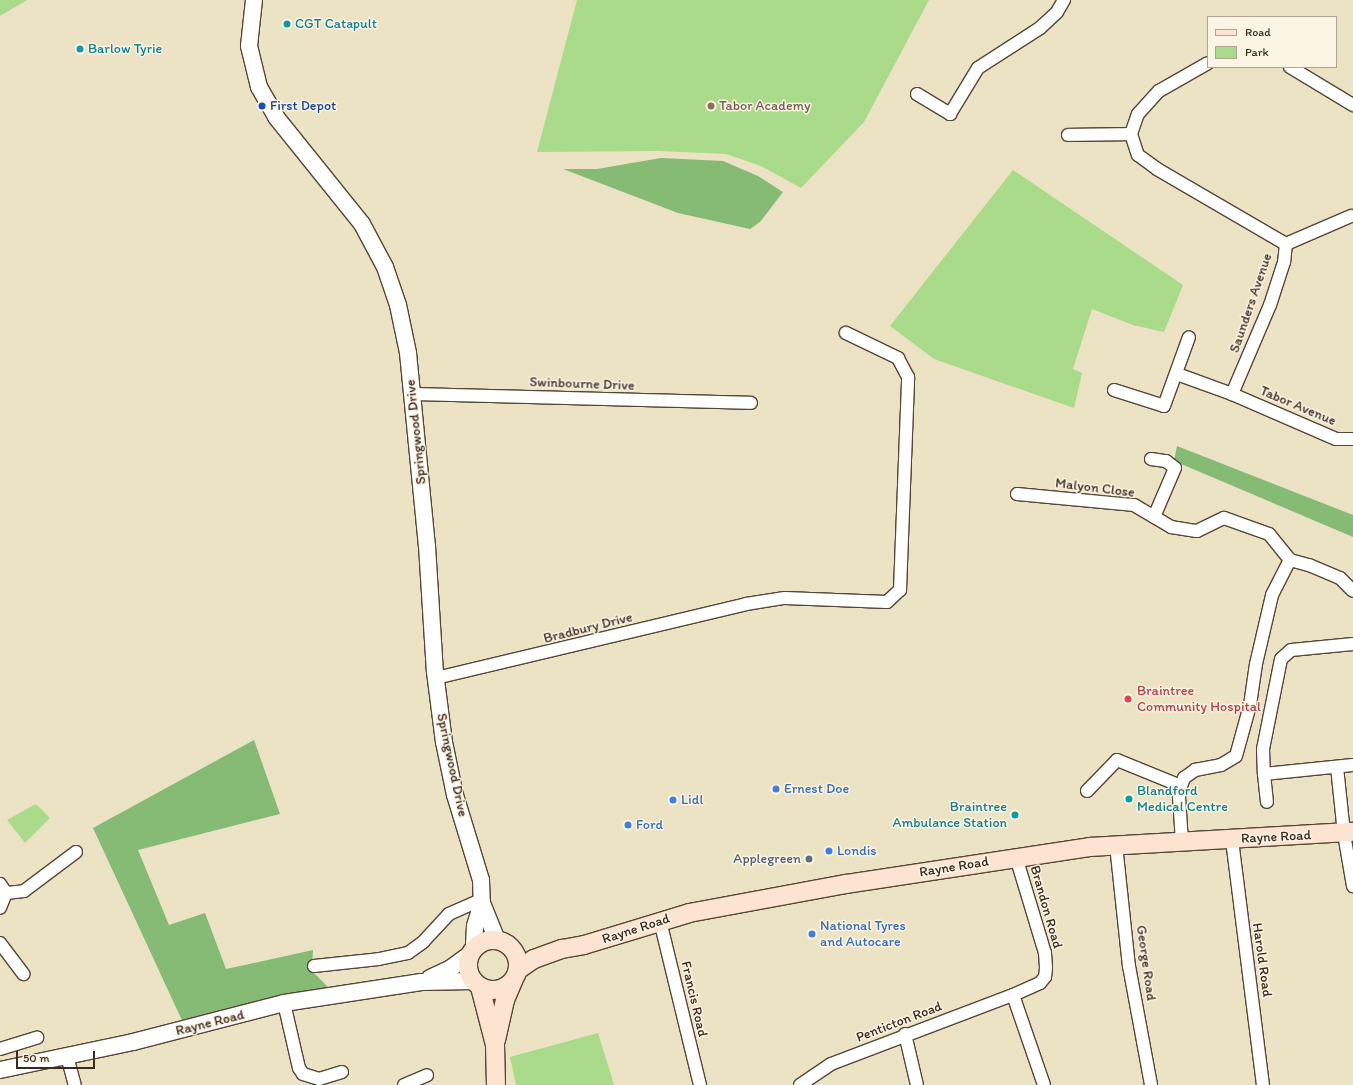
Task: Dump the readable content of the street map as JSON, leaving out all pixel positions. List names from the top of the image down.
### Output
{
  "streets": {
    "main road": ["Rayne Road"],
    "street": [
      "Saunders Avenue",
      "Swinbourne Drive",
      "Tabor Avenue",
      "Springwood Drive",
      "Malyon Close",
      "Bradbury Drive",
      "Brandon Road",
      "Harold Road",
      "George Road",
      "Francis Road",
      "Penticton Road"
    ]
  },
  "crossings": [
    ["Saunders Avenue", "Tabor Avenue"],
    ["Swinbourne Drive", "Springwood Drive"],
    ["Springwood Drive", "Bradbury Drive"],
    ["Springwood Drive", "Rayne Road"],
    ["Rayne Road", "Brandon Road"],
    ["Rayne Road", "Harold Road"],
    ["Rayne Road", "George Road"],
    ["Rayne Road", "Francis Road"],
    ["Brandon Road", "Penticton Road"]
  ],
  "places": [
    "CGT Catapult",
    "Barlow Tyrie",
    "First Depot",
    "Tabor Academy",
    "Braintree Community Hospital",
    "Ernest Doe",
    "Blandford Medical Centre",
    "Lidl",
    "Braintree Ambulance Station",
    "Ford",
    "Londis",
    "Applegreen",
    "National Tyres and Autocare"
  ],
  "legend": ["Road", "Park"],
  "scale_bar": "50 m"
}
